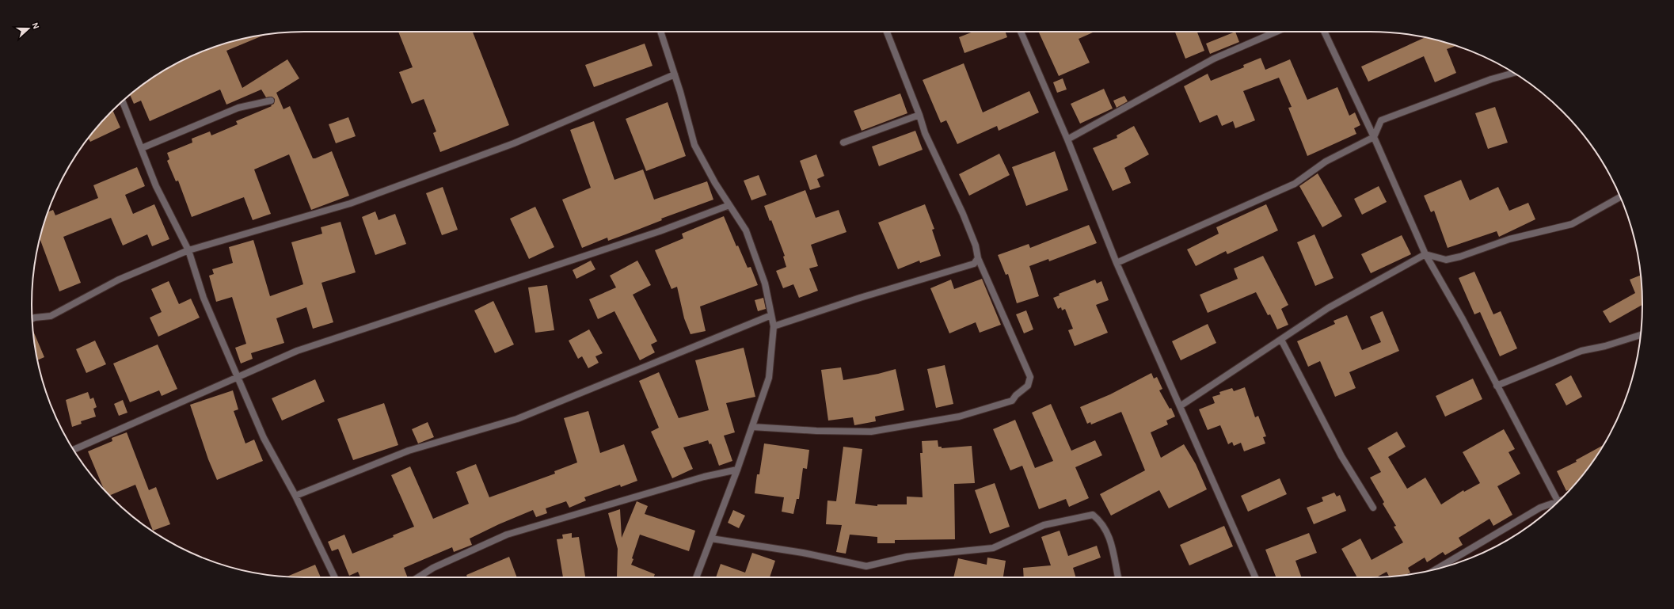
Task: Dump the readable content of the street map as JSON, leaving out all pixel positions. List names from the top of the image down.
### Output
{
  "north": "right"
}
